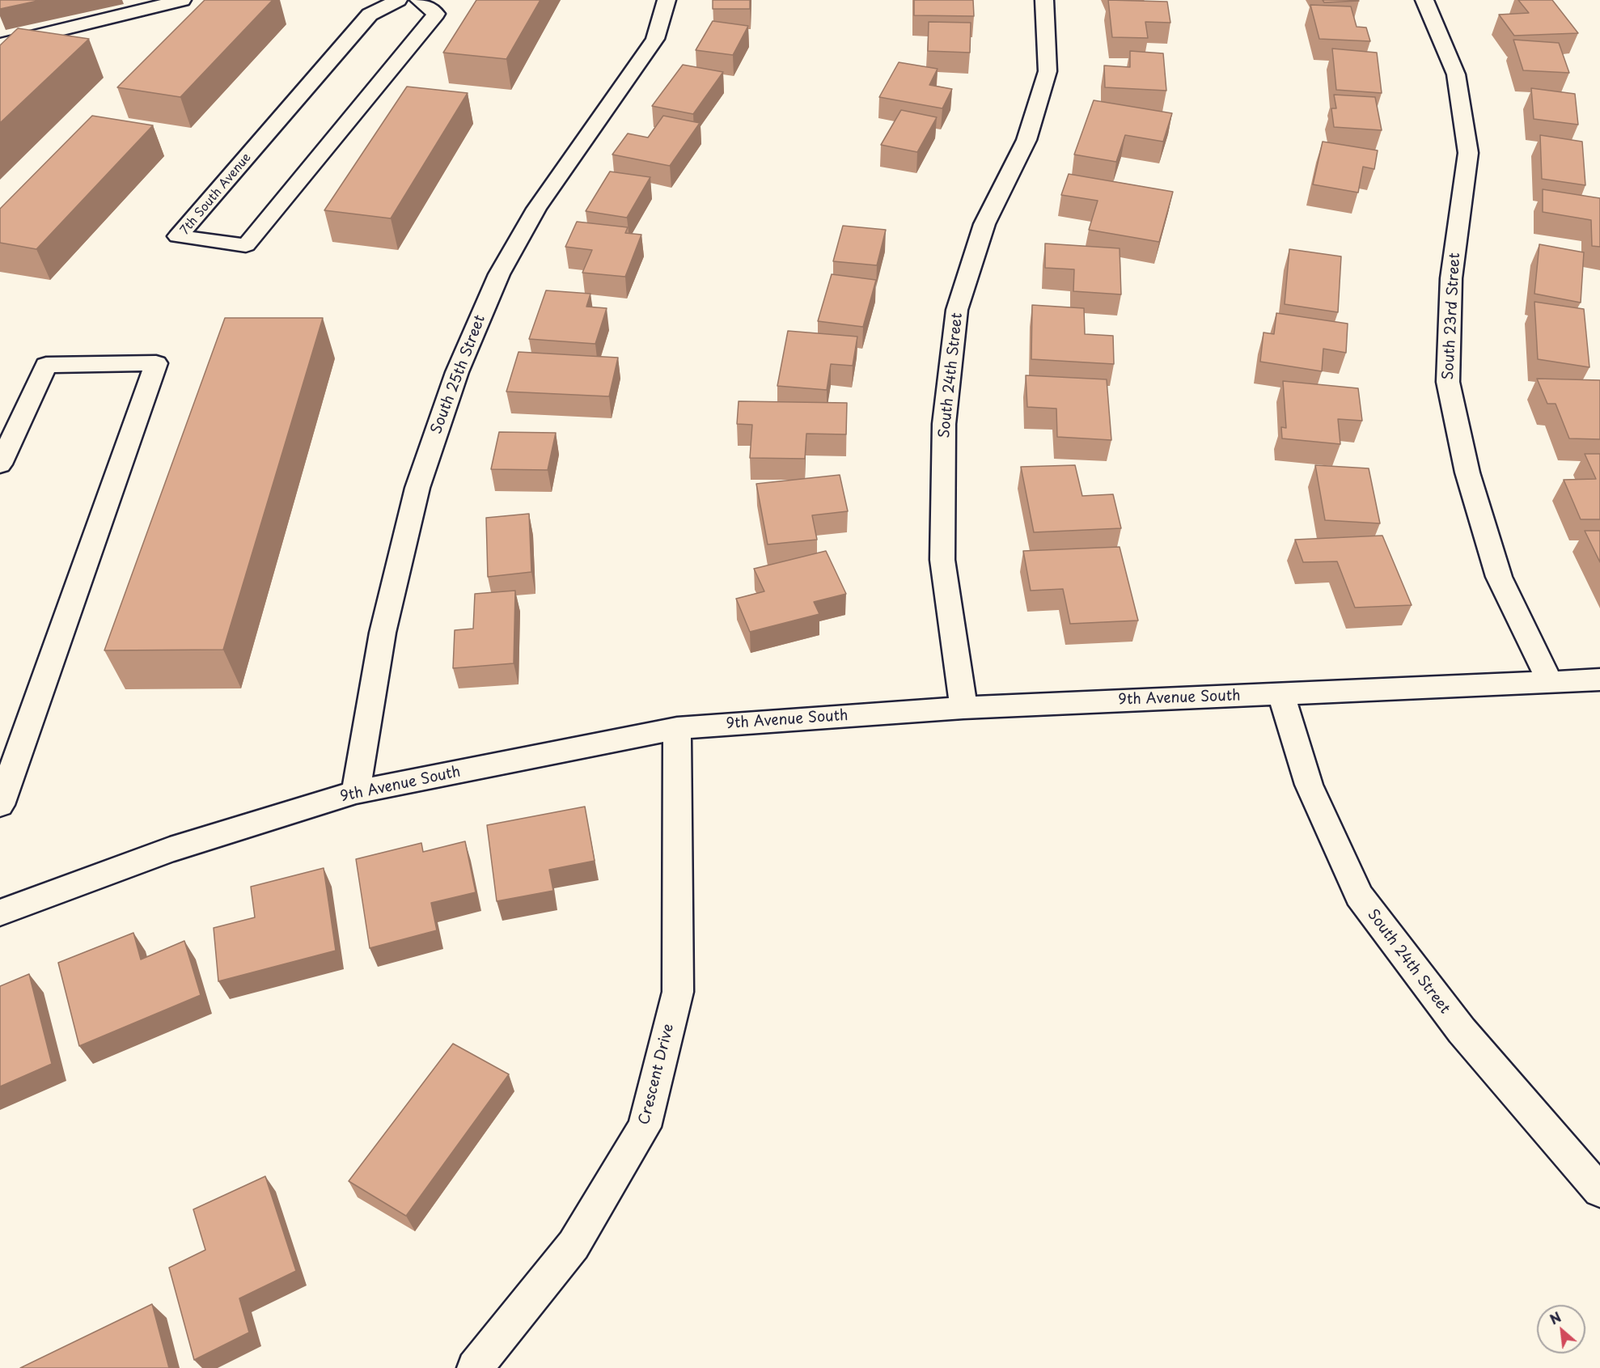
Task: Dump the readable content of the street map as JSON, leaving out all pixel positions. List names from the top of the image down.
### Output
{
  "streets": {
    "street": [
      "7th South Avenue",
      "South 23rd Street",
      "South 25th Street",
      "South 24th Street",
      "9th Avenue South",
      "Crescent Drive"
    ]
  },
  "crossings": [
    ["South 23rd Street", "9th Avenue South"],
    ["South 25th Street", "9th Avenue South"],
    ["South 24th Street", "9th Avenue South"],
    ["9th Avenue South", "Crescent Drive"]
  ],
  "north": "top left"
}
